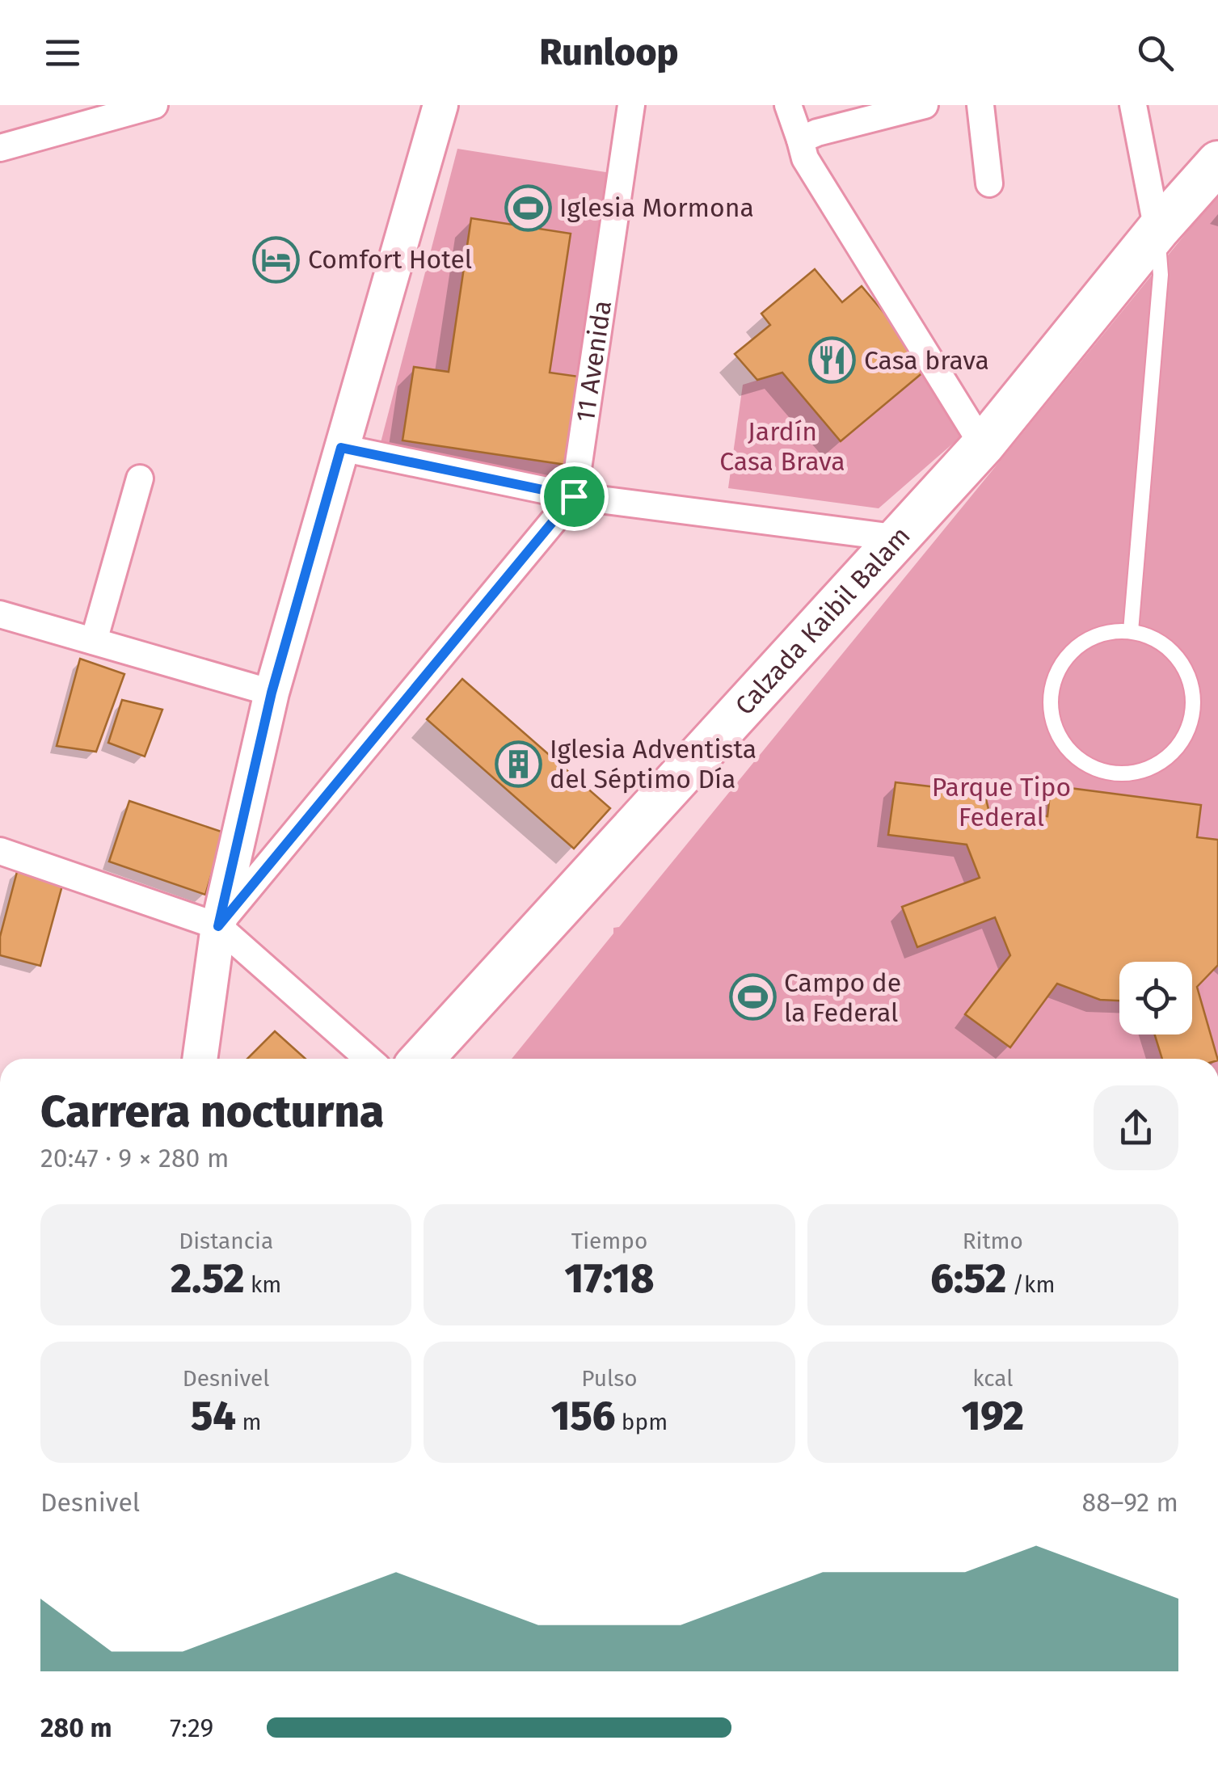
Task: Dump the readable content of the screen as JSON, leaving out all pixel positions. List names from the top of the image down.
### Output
{
  "streets": {
    "main road": ["Calzada Kaibil Balam"],
    "street": ["11 Avenida"]
  },
  "parks": ["Jardín Casa Brava", "Parque Tipo Federal"],
  "places": {
    "sports": ["Iglesia Mormona", "Campo de la Federal"],
    "hotel": ["Comfort Hotel"],
    "restaurant": ["Casa brava"],
    "building": ["Iglesia Adventista del Séptimo Día"]
  },
  "page": {
    "header": "Runloop",
    "heading": ["Carrera nocturna", "20:47 · 9 × 280 m"],
    "stats": [
      ["Distancia", "2.52 km"],
      ["Tiempo", "17:18"],
      ["Ritmo", "6:52 /km"],
      ["Desnivel", "54 m"],
      ["Pulso", "156 bpm"],
      ["kcal", "192"]
    ],
    "chart": ["Desnivel", "88–92 m"],
    "list": [
      {
        "name": "280 m",
        "note": "7:29"
      }
    ]
  }
}
